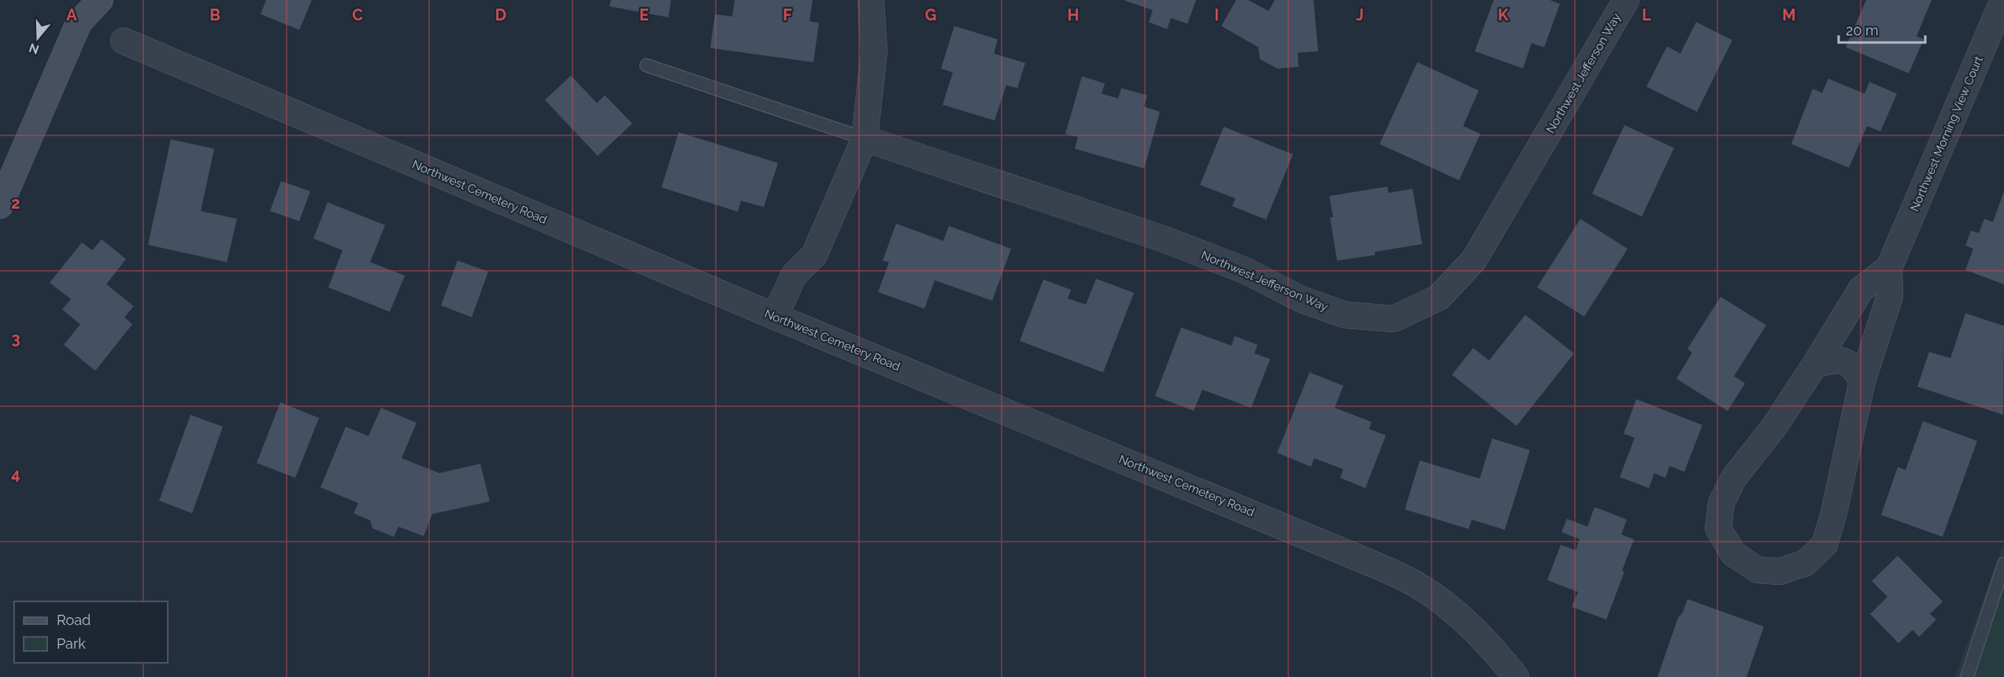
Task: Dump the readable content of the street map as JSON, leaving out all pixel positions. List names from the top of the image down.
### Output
{
  "streets": {
    "street": ["Northwest Jefferson Way", "Northwest Morning View Court", "Northwest Cemetery Road"]
  },
  "legend": ["Road", "Park"],
  "scale_bar": "20 m",
  "north": "bottom",
  "grid": {
    "columns": [
      "A",
      "B",
      "C",
      "D",
      "E",
      "F",
      "G",
      "H",
      "I",
      "J",
      "K",
      "L",
      "M"
    ],
    "rows": ["2", "3", "4"]
  }
}
